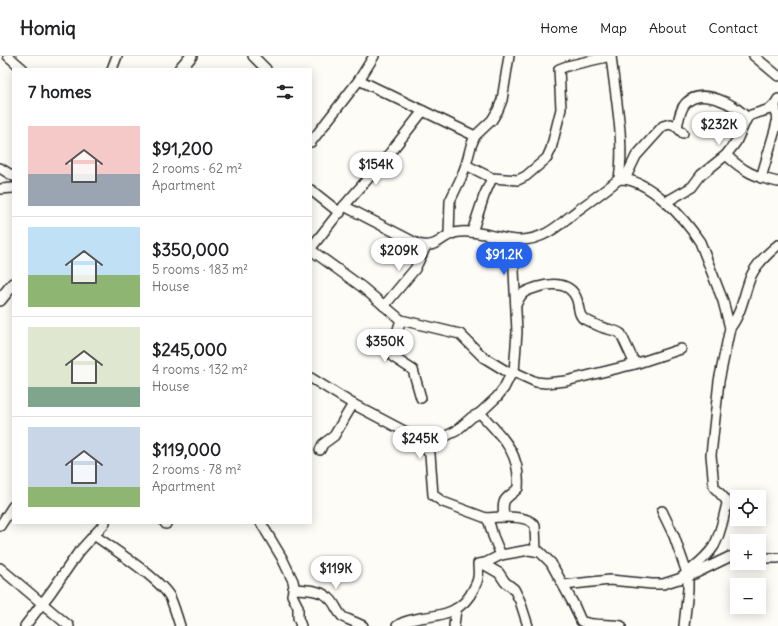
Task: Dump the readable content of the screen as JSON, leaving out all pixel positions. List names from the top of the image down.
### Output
{
  "page": {
    "header": "Homiq",
    "nav": [
      "Home",
      "Map",
      "About",
      "Contact"
    ],
    "heading": "7 homes",
    "price": [
      "$232K",
      "$154K",
      "$209K",
      "$91.2K",
      "$350K",
      "$245K",
      "$119K"
    ],
    "list": [
      {
        "name": "$91,200",
        "note": "2 rooms · 62 m² · Apartment"
      },
      {
        "name": "$350,000",
        "note": "5 rooms · 183 m² · House"
      },
      {
        "name": "$245,000",
        "note": "4 rooms · 132 m² · House"
      },
      {
        "name": "$119,000",
        "note": "2 rooms · 78 m² · Apartment"
      }
    ],
    "map_buttons": ["+", "−"]
  }
}
